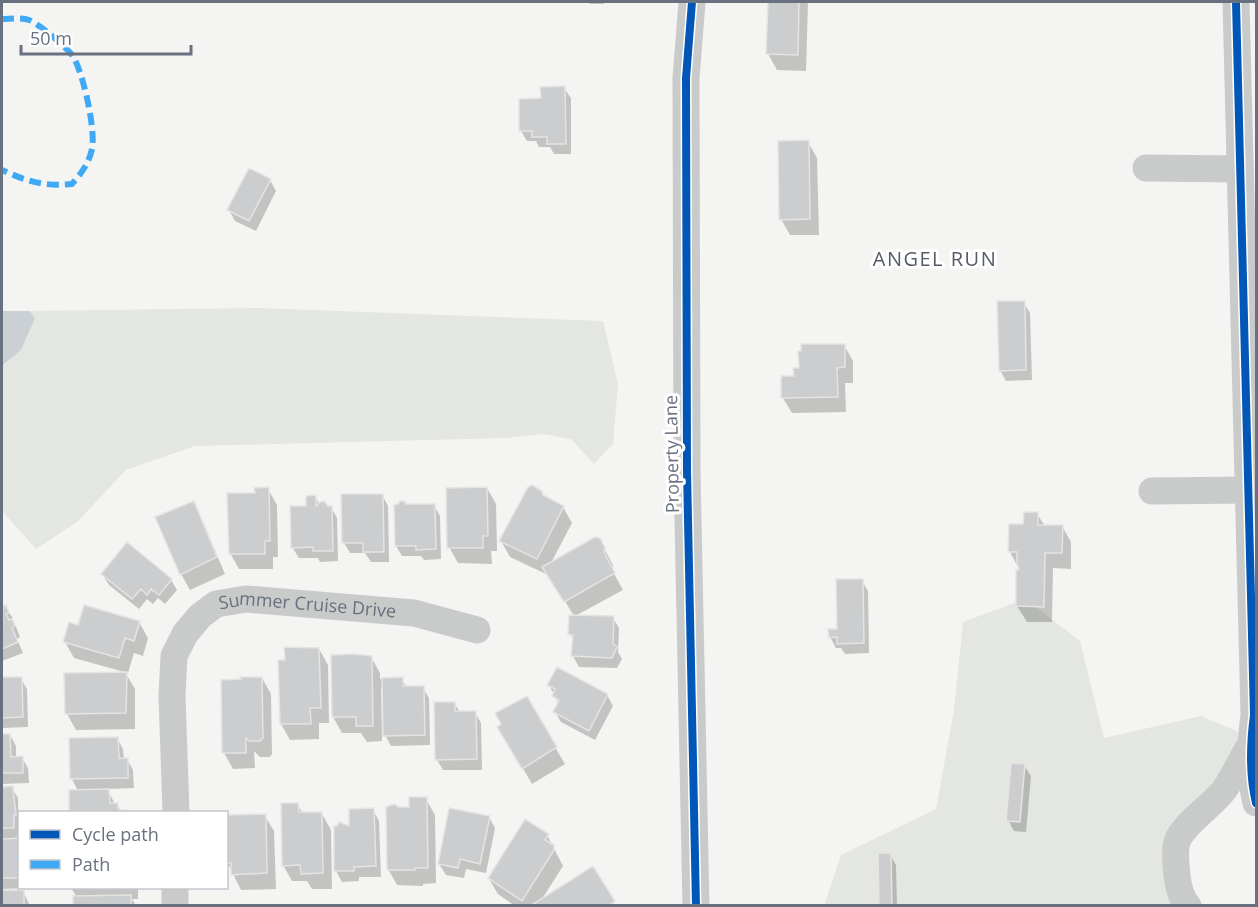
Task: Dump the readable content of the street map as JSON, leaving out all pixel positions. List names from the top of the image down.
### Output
{
  "streets": {
    "street": ["Property Lane", "Summer Cruise Drive"]
  },
  "districts": ["ANGEL RUN"],
  "legend": ["Cycle path", "Path"],
  "scale_bar": "50 m"
}
